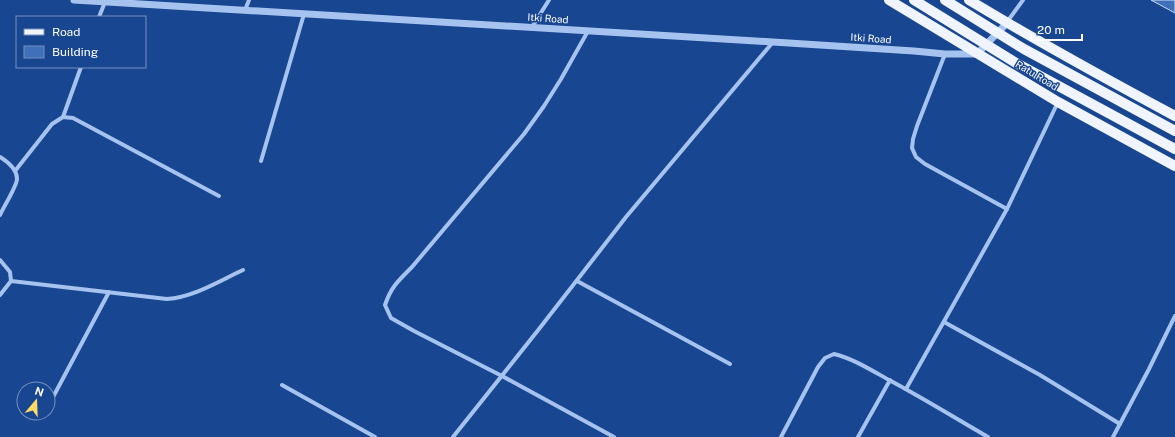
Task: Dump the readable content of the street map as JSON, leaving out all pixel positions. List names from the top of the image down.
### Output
{
  "streets": {
    "main road": ["Ratu Road"],
    "street": ["Itki Road"]
  },
  "crossings": [
    ["Itki Road", "Ratu Road"]
  ],
  "legend": ["Road", "Building"],
  "scale_bar": "20 m",
  "north": "top"
}
